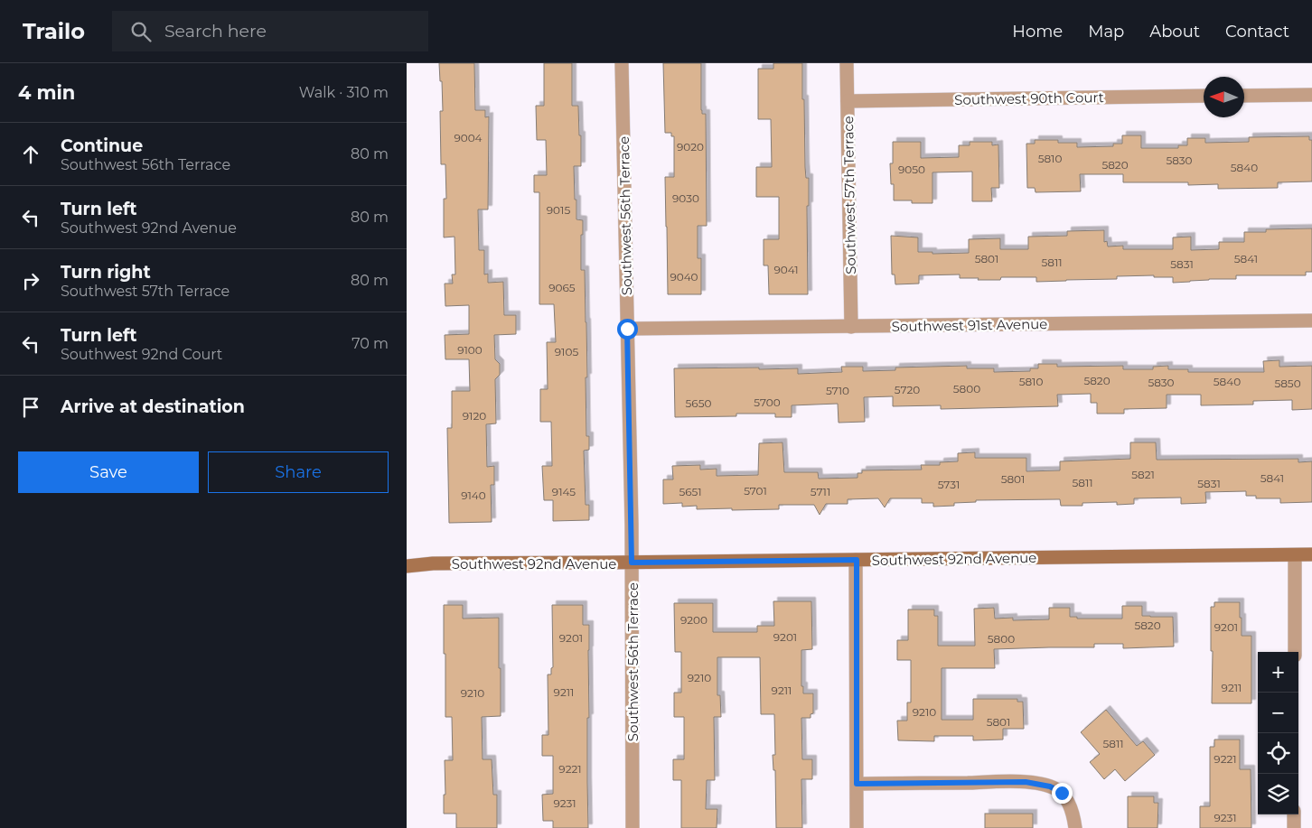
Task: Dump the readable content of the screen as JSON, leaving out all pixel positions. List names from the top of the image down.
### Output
{
  "streets": {
    "street": [
      "Southwest 90th Court",
      "Southwest 57th Terrace",
      "Southwest 56th Terrace",
      "Southwest 91st Avenue",
      "Southwest 92nd Avenue"
    ]
  },
  "crossings": [
    ["Southwest 90th Court", "Southwest 57th Terrace"],
    ["Southwest 57th Terrace", "Southwest 91st Avenue"],
    ["Southwest 56th Terrace", "Southwest 91st Avenue"],
    ["Southwest 56th Terrace", "Southwest 92nd Avenue"]
  ],
  "house_numbers": [
    "9004",
    "9020",
    "5810",
    "5830",
    "5820",
    "5840",
    "9050",
    "9030",
    "9015",
    "5801",
    "5841",
    "5811",
    "5831",
    "9041",
    "9040",
    "9065",
    "9100",
    "9105",
    "5820",
    "5810",
    "5840",
    "5830",
    "5850",
    "5800",
    "5720",
    "5710",
    "5700",
    "5650",
    "9120",
    "5821",
    "5841",
    "5801",
    "5811",
    "5831",
    "5731",
    "5701",
    "9145",
    "5651",
    "5711",
    "9140",
    "9200",
    "5820",
    "9201",
    "9201",
    "9201",
    "5800",
    "9210",
    "9211",
    "9211",
    "9211",
    "9210",
    "9210",
    "5801",
    "5811",
    "9221",
    "9221",
    "9231",
    "9231"
  ],
  "north": "left",
  "page": {
    "header": "Trailo",
    "search": "Search here",
    "nav": [
      "Home",
      "Map",
      "About",
      "Contact"
    ],
    "heading": ["4 min", "Walk · 310 m"],
    "list": [
      ["Continue", "Southwest 56th Terrace", "80 m"],
      ["Turn left", "Southwest 92nd Avenue", "80 m"],
      ["Turn right", "Southwest 57th Terrace", "80 m"],
      ["Turn left", "Southwest 92nd Court", "70 m"],
      "Arrive at destination"
    ],
    "buttons": ["Save", "Share"],
    "map_buttons": ["+", "−"]
  }
}
